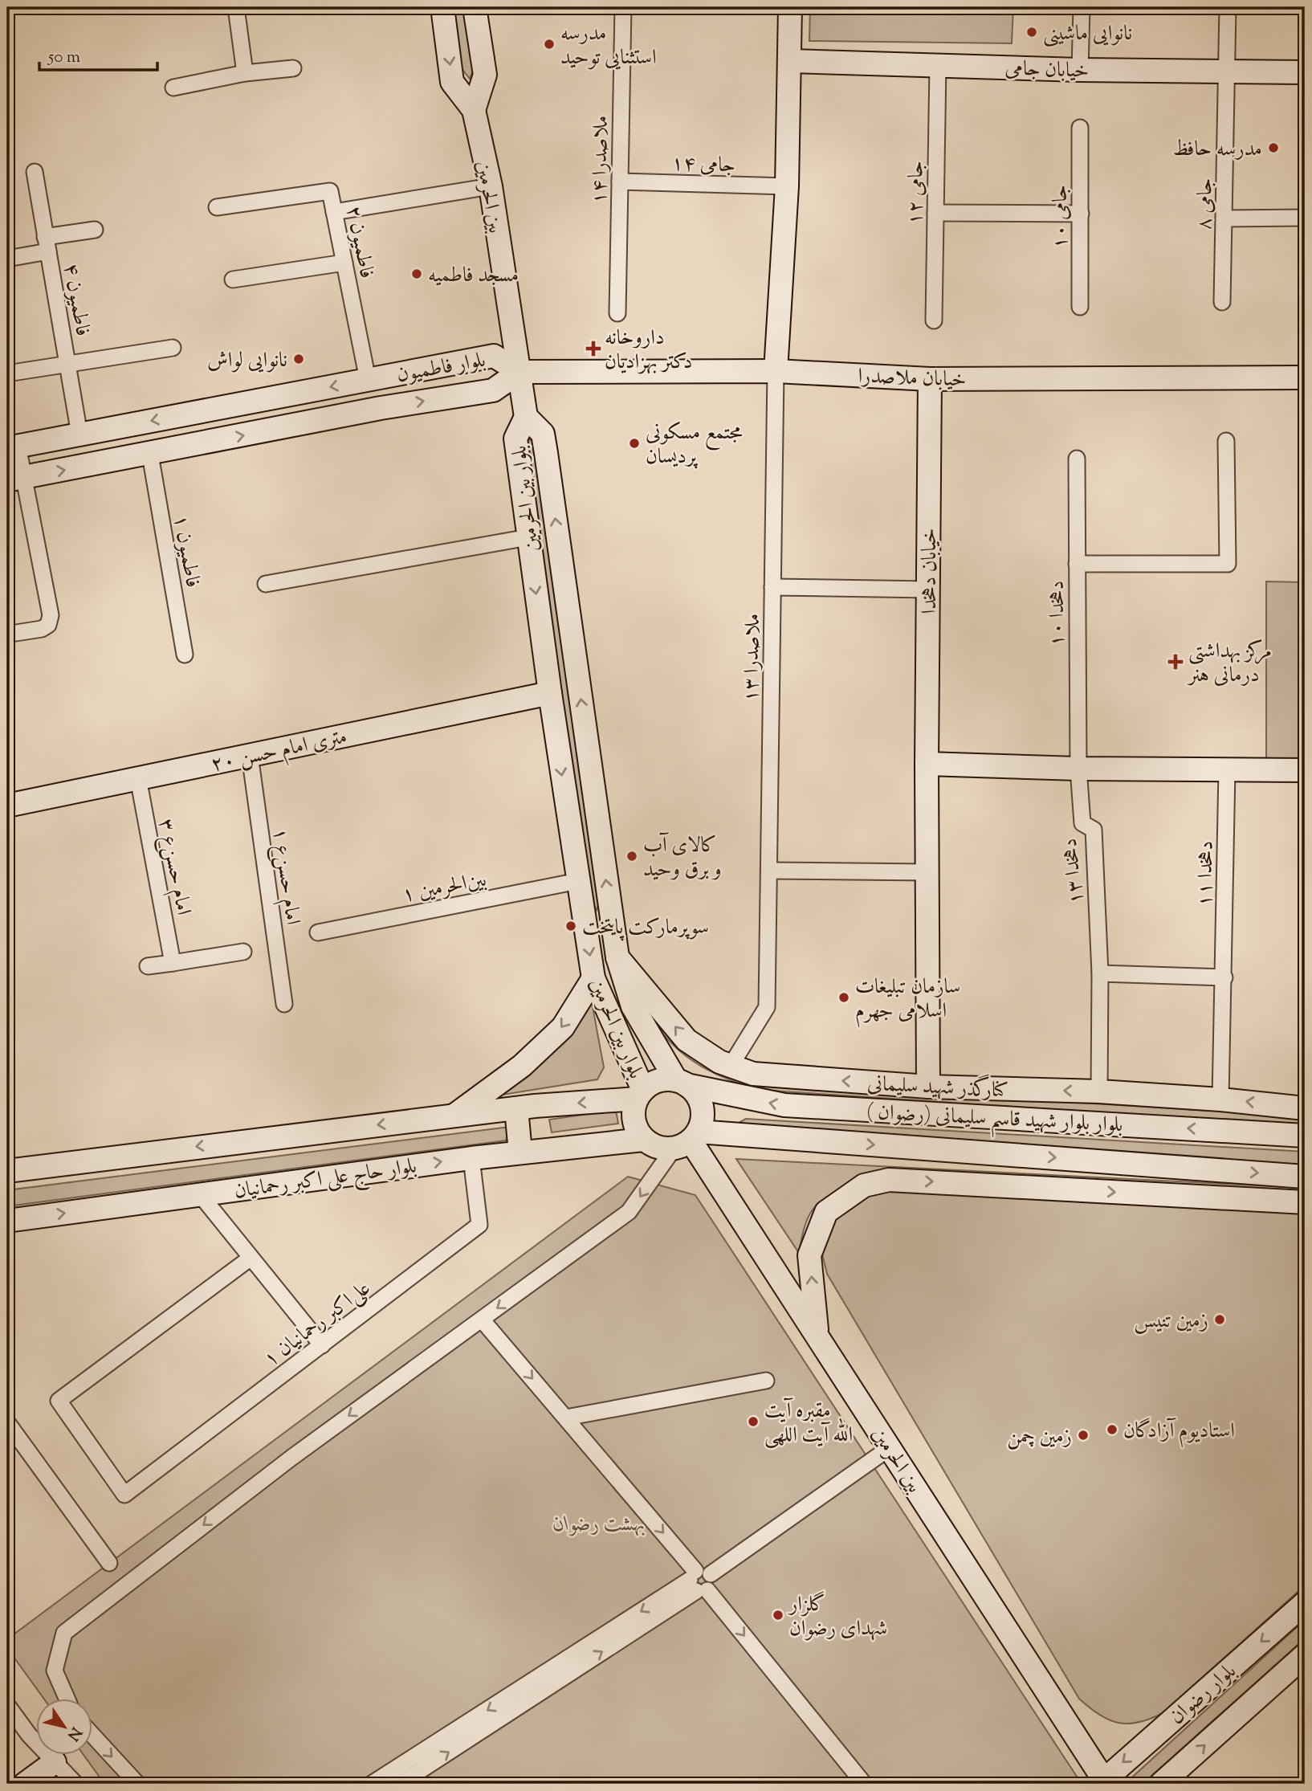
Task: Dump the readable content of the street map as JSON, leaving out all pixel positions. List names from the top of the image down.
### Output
{
  "streets": {
    "main road": [
      "خیابان جامی",
      "بین الحرمین",
      "بلوار فاطمیون",
      "خیابان ملاصدرا",
      "بلوار بین الحرمین",
      "خیابان دهخدا",
      "۲۰ متری امام حسن",
      "کنارگذر شهید سلیمانی",
      "بلوار بلوار شهید قاسم سلیمانی (رضوان )",
      "بلوار حاج علی اکبر رحمانیان",
      "بلوار رضوان"
    ],
    "street": [
      "ملاصدرا ۱۴",
      "جامی ۱۴",
      "جامی ۱۲",
      "جامی ۸",
      "جامی ۱۰",
      "فاطمیون ۲",
      "فاطمیون ۴",
      "فاطمیون ۱",
      "دهخدا ۱۰",
      "ملاصدرا ۱۳",
      "امام حسن‌ع ۳",
      "دهخدا ۱۳",
      "دهخدا ۱۱",
      "امام حسن‌ع ۱",
      "بین‌الحرمین ۱",
      "علی‌اکبر رحمانیان ۱"
    ]
  },
  "crossings": [
    ["خیابان جامی", "جامی ۱۲"],
    ["خیابان جامی", "جامی ۸"],
    ["ملاصدرا ۱۴", "جامی ۱۴"],
    ["بین الحرمین", "بلوار فاطمیون"],
    ["بین الحرمین", "خیابان ملاصدرا"],
    ["بین الحرمین", "بلوار بین الحرمین"],
    ["بین الحرمین", "بلوار بلوار شهید قاسم سلیمانی (رضوان )"],
    ["بین الحرمین", "بلوار حاج علی اکبر رحمانیان"],
    ["بین الحرمین", "بلوار رضوان"],
    ["فاطمیون ۲", "بلوار فاطمیون"],
    ["فاطمیون ۴", "بلوار فاطمیون"],
    ["بلوار فاطمیون", "خیابان ملاصدرا"],
    ["بلوار فاطمیون", "فاطمیون ۱"],
    ["خیابان ملاصدرا", "خیابان دهخدا"],
    ["خیابان ملاصدرا", "ملاصدرا ۱۳"],
    ["بلوار بین الحرمین", "۲۰ متری امام حسن"],
    ["بلوار بین الحرمین", "بین‌الحرمین ۱"],
    ["بلوار بین الحرمین", "کنارگذر شهید سلیمانی"],
    ["بلوار بین الحرمین", "بلوار بلوار شهید قاسم سلیمانی (رضوان )"],
    ["بلوار بین الحرمین", "بلوار حاج علی اکبر رحمانیان"],
    ["خیابان دهخدا", "کنارگذر شهید سلیمانی"],
    ["دهخدا ۱۰", "دهخدا ۱۳"],
    ["ملاصدرا ۱۳", "کنارگذر شهید سلیمانی"],
    ["۲۰ متری امام حسن", "امام حسن‌ع ۳"],
    ["۲۰ متری امام حسن", "امام حسن‌ع ۱"],
    ["دهخدا ۱۱", "کنارگذر شهید سلیمانی"],
    ["بلوار بلوار شهید قاسم سلیمانی (رضوان )", "بلوار حاج علی اکبر رحمانیان"],
    ["بلوار حاج علی اکبر رحمانیان", "علی‌اکبر رحمانیان ۱"]
  ],
  "parks": ["بهشت رضوان"],
  "places": {
    "other": [
      "نانوایی ماشینی",
      "مدرسه استثنایی توحید",
      "مدرسه حافظ",
      "مسجد فاطمیه",
      "نانوایی لواش",
      "مجتمع مسکونی پردیسان",
      "کالای آب و برق وحید",
      "سوپرمارکت پایتخت",
      "سازمان تبلیغات اسلامی جهرم",
      "زمین تنیس",
      "مقبره آیت الله آیت اللهی",
      "استادیوم آزادگان",
      "زمین چمن",
      "گلزار شهدای رضوان"
    ],
    "health": ["داروخانه دکتر بهزادیان", "مرکز بهداشتی درمانی هنر"]
  },
  "scale_bar": "50 m",
  "north": "bottom right"
}
